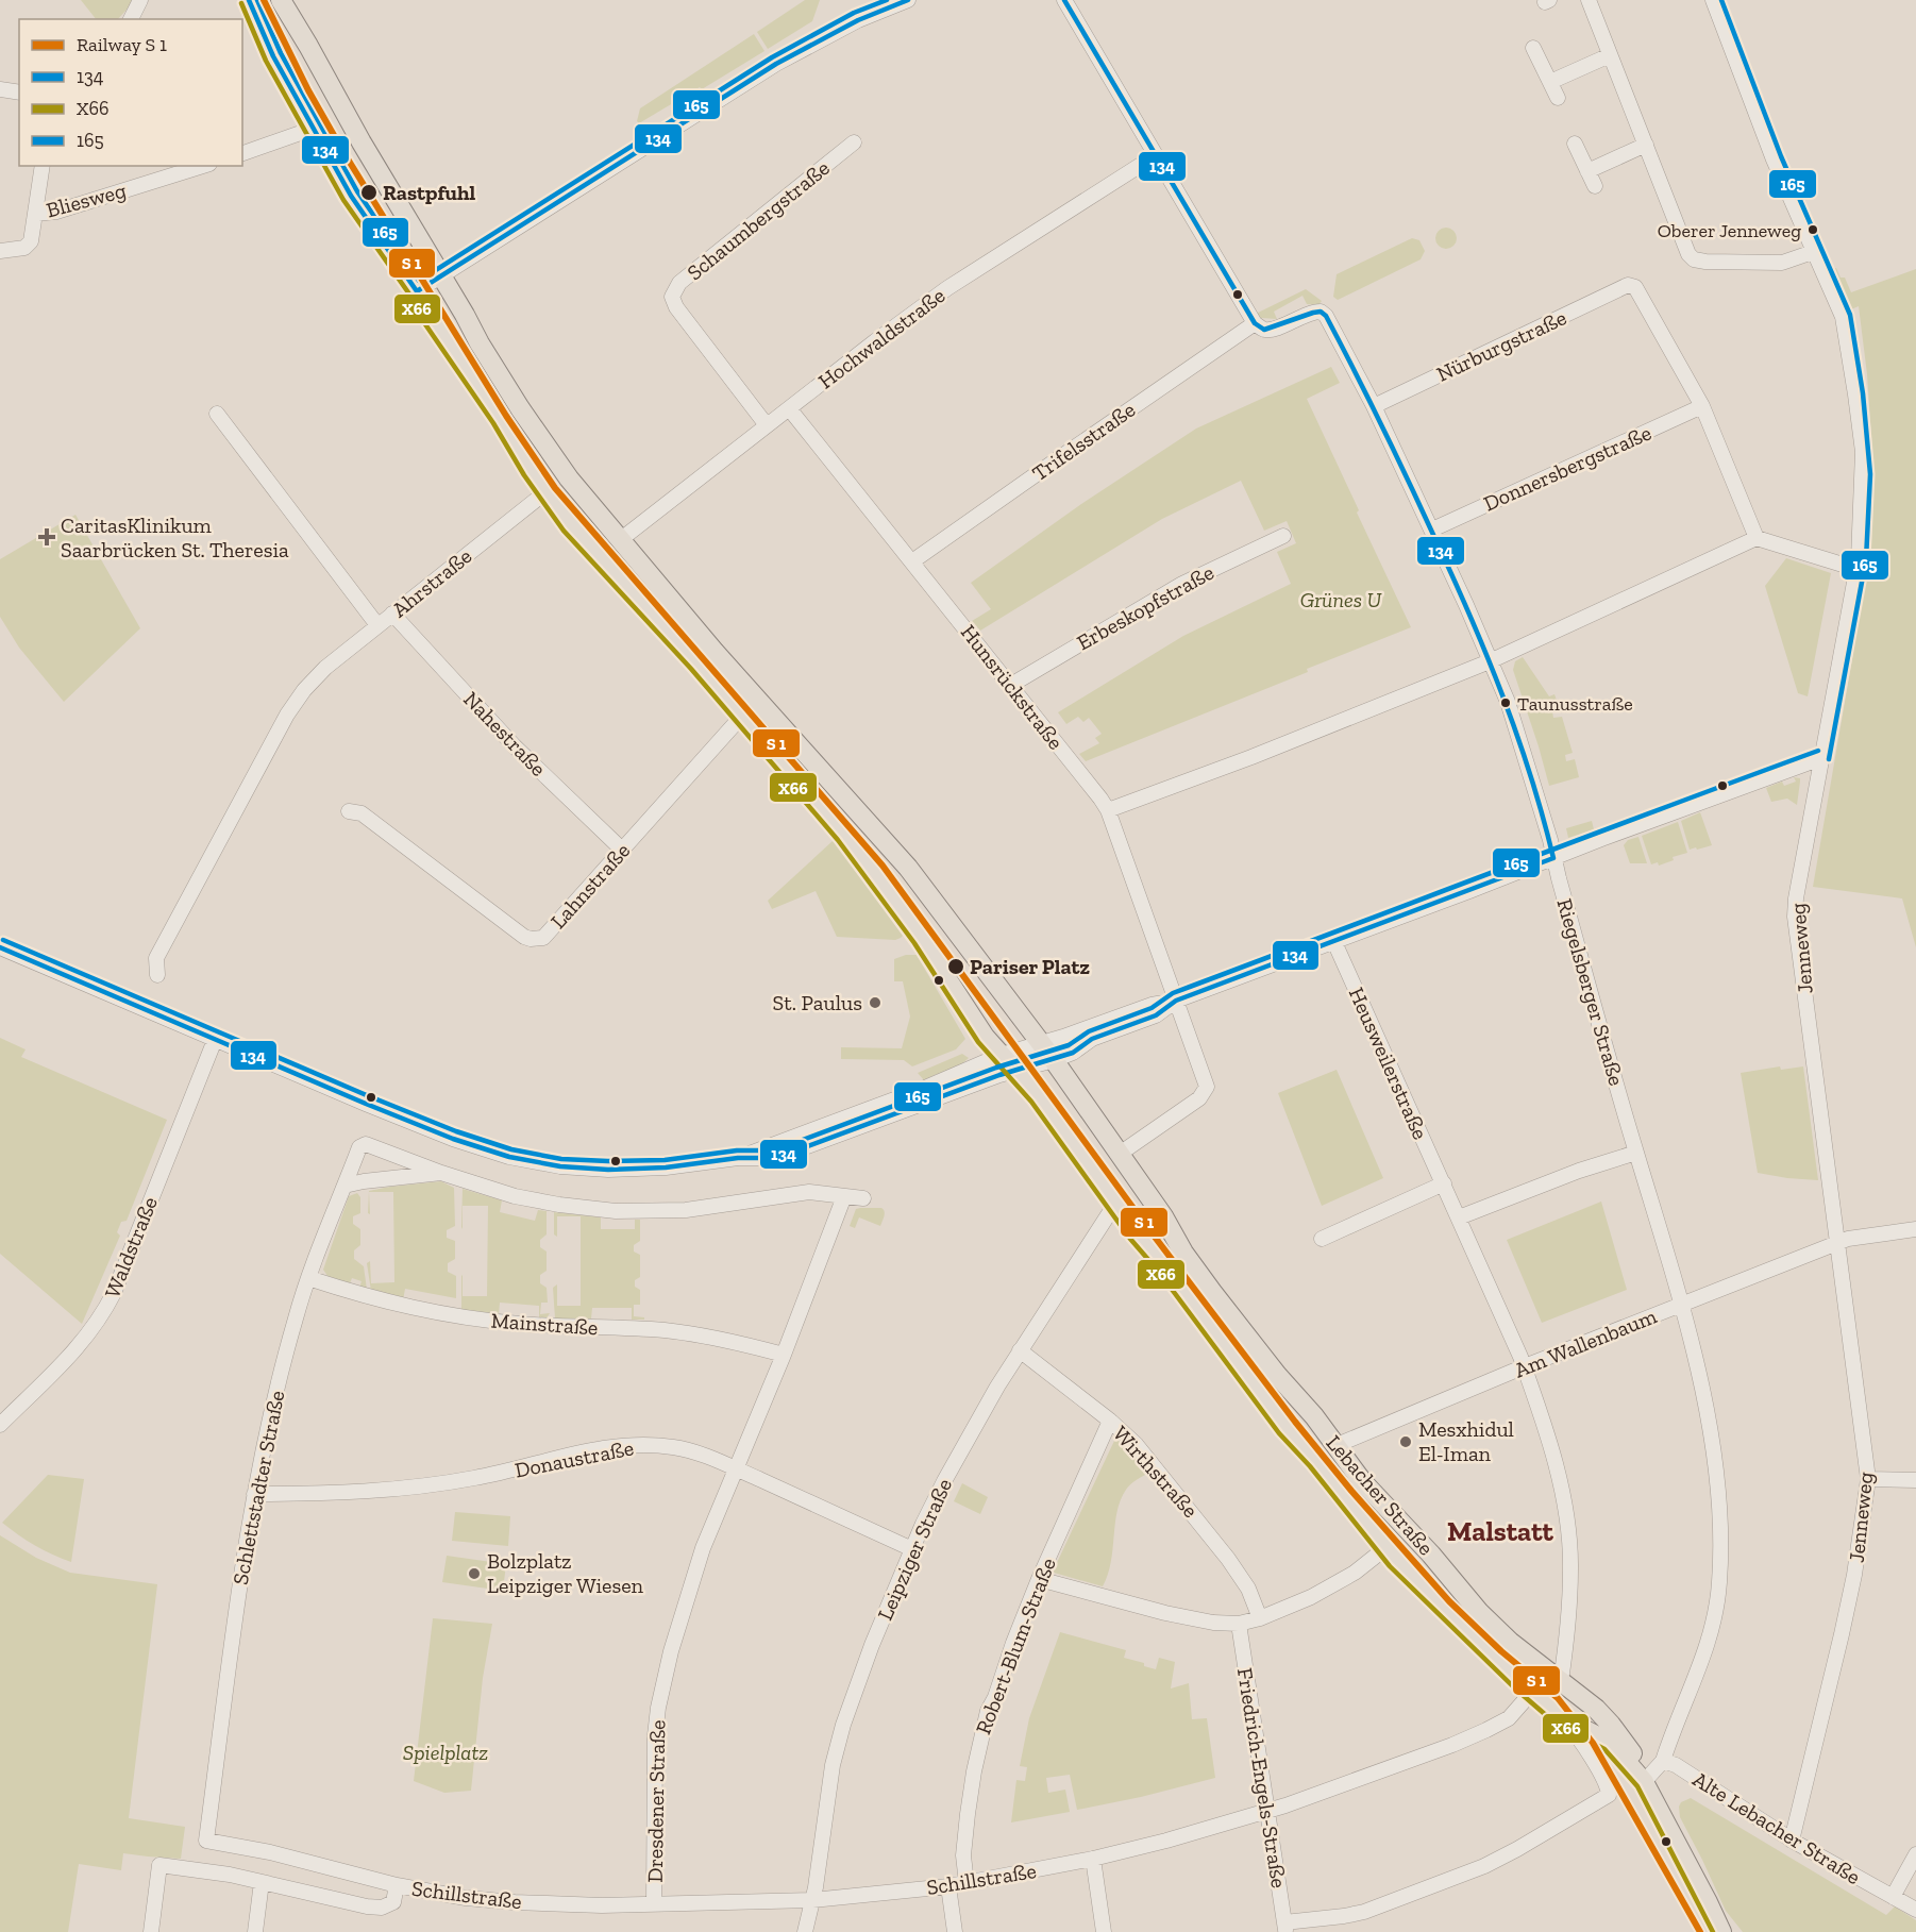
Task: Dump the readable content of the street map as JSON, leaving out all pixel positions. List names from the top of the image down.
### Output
{
  "streets": {
    "main road": ["Lebacher Straße"],
    "street": [
      "Bliesweg",
      "Schaumbergstraße",
      "Hochwaldstraße",
      "Nürburgstraße",
      "Trifelsstraße",
      "Donnersbergstraße",
      "Ahrstraße",
      "Erbeskopfstraße",
      "Hunsrückstraße",
      "Nahestraße",
      "Lahnstraße",
      "Jenneweg",
      "Riegelsberger Straße",
      "Heusweilerstraße",
      "Waldstraße",
      "Mainstraße",
      "Am Wallenbaum",
      "Donaustraße",
      "Wirthstraße",
      "Schlettstadter Straße",
      "Leipziger Straße",
      "Robert-Blum-Straße",
      "Friedrich-Engels-Straße",
      "Dresdener Straße",
      "Alte Lebacher Straße",
      "Schillstraße"
    ]
  },
  "crossings": [
    ["Schaumbergstraße", "Hochwaldstraße"],
    ["Hochwaldstraße", "Hunsrückstraße"],
    ["Hochwaldstraße", "Lebacher Straße"],
    ["Nürburgstraße", "Donnersbergstraße"],
    ["Nürburgstraße", "Riegelsberger Straße"],
    ["Trifelsstraße", "Hunsrückstraße"],
    ["Trifelsstraße", "Riegelsberger Straße"],
    ["Donnersbergstraße", "Riegelsberger Straße"],
    ["Ahrstraße", "Nahestraße"],
    ["Ahrstraße", "Lebacher Straße"],
    ["Erbeskopfstraße", "Hunsrückstraße"],
    ["Hunsrückstraße", "Lebacher Straße"],
    ["Nahestraße", "Lahnstraße"],
    ["Lahnstraße", "Lebacher Straße"],
    ["Jenneweg", "Am Wallenbaum"],
    ["Jenneweg", "Alte Lebacher Straße"],
    ["Riegelsberger Straße", "Am Wallenbaum"],
    ["Riegelsberger Straße", "Alte Lebacher Straße"],
    ["Heusweilerstraße", "Am Wallenbaum"],
    ["Heusweilerstraße", "Lebacher Straße"],
    ["Mainstraße", "Schlettstadter Straße"],
    ["Mainstraße", "Dresdener Straße"],
    ["Am Wallenbaum", "Lebacher Straße"],
    ["Donaustraße", "Schlettstadter Straße"],
    ["Donaustraße", "Leipziger Straße"],
    ["Donaustraße", "Dresdener Straße"],
    ["Wirthstraße", "Leipziger Straße"],
    ["Wirthstraße", "Robert-Blum-Straße"],
    ["Schlettstadter Straße", "Schillstraße"],
    ["Lebacher Straße", "Leipziger Straße"],
    ["Lebacher Straße", "Schillstraße"],
    ["Leipziger Straße", "Schillstraße"],
    ["Robert-Blum-Straße", "Schillstraße"],
    ["Friedrich-Engels-Straße", "Schillstraße"],
    ["Dresdener Straße", "Schillstraße"]
  ],
  "districts": ["Malstatt"],
  "parks": ["Grünes U", "Spielplatz"],
  "places": {
    "other": [
      "Rastpfuhl",
      "Oberer Jenneweg",
      "Taunusstraße",
      "Pariser Platz",
      "St. Paulus",
      "Mesxhidul El-Iman",
      "Bolzplatz Leipziger Wiesen"
    ],
    "health": ["CaritasKlinikum Saarbrücken St. Theresia"]
  },
  "lines": ["transit line 134", "transit line 165", "transit line X66"],
  "legend": [
    "Railway S 1",
    "134",
    "X66",
    "165"
  ]
}
